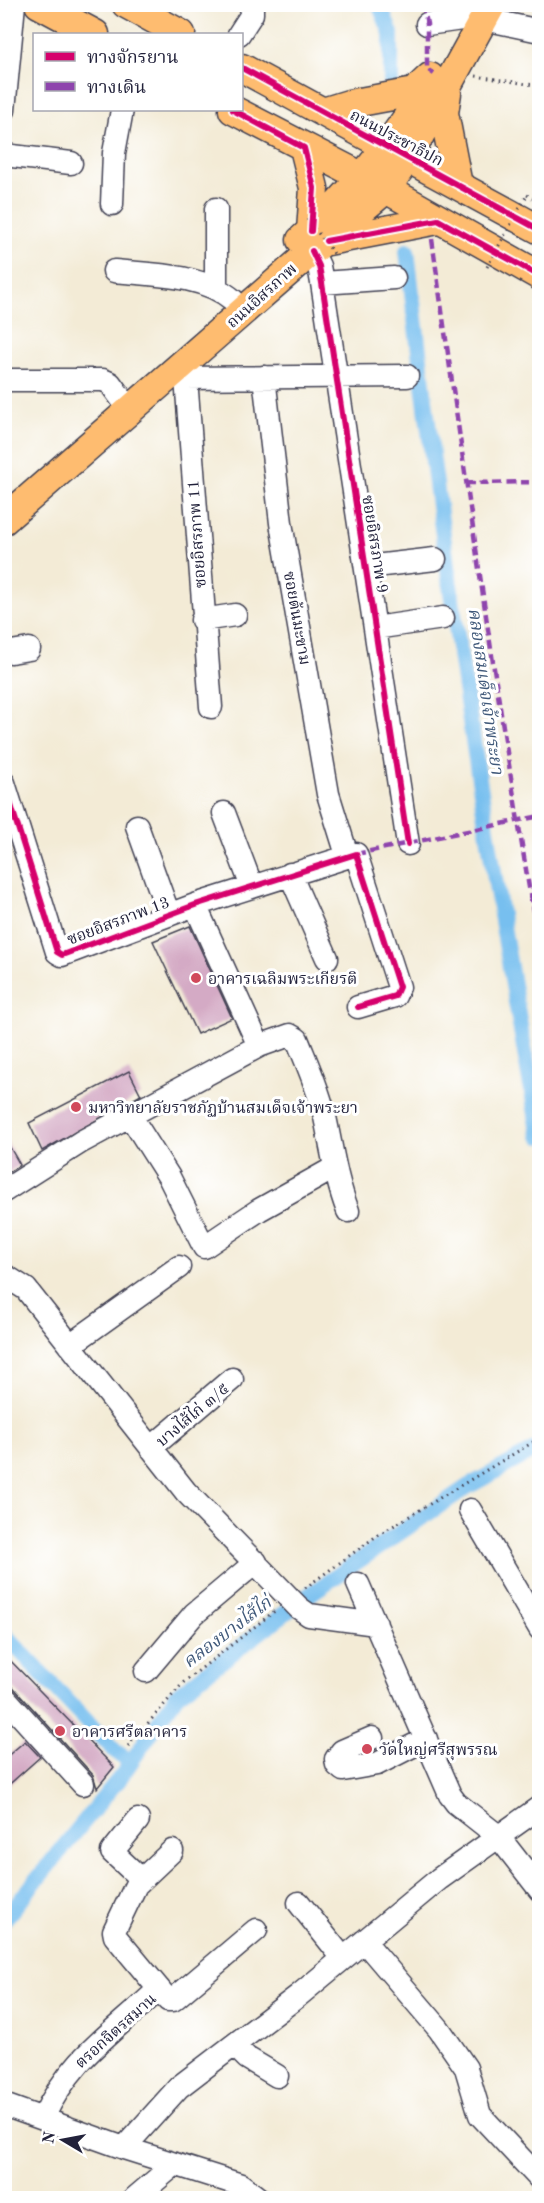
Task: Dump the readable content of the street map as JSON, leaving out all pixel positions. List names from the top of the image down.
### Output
{
  "streets": {
    "main road": ["ถนนประชาธิปก", "ถนนอิสรภาพ"],
    "street": [
      "ซอยอิสรภาพ 11",
      "ซอยอิสรภาพ 9",
      "ซอยต้นมะขาม",
      "ซอยอิสรภาพ 13",
      "บางไส้ไก่ ๓/๕",
      "ตรอกจิตรสมาน"
    ]
  },
  "crossings": [
    ["ถนนประชาธิปก", "ถนนอิสรภาพ"],
    ["ถนนอิสรภาพ", "ซอยอิสรภาพ 11"],
    ["ถนนอิสรภาพ", "ซอยอิสรภาพ 9"],
    ["ซอยต้นมะขาม", "ซอยอิสรภาพ 13"]
  ],
  "water": ["คลองสมเด็จเจ้าพระยา", "คลองบางไส้ไก่"],
  "places": [
    "อาคารเฉลิมพระเกียรติ",
    "มหาวิทยาลัยราชภัฏบ้านสมเด็จเจ้าพระยา",
    "อาคารศรีตลาคาร",
    "วัดใหญ่ศรีสุพรรณ"
  ],
  "legend": ["ทางจักรยาน", "ทางเดิน"],
  "north": "left"
}
